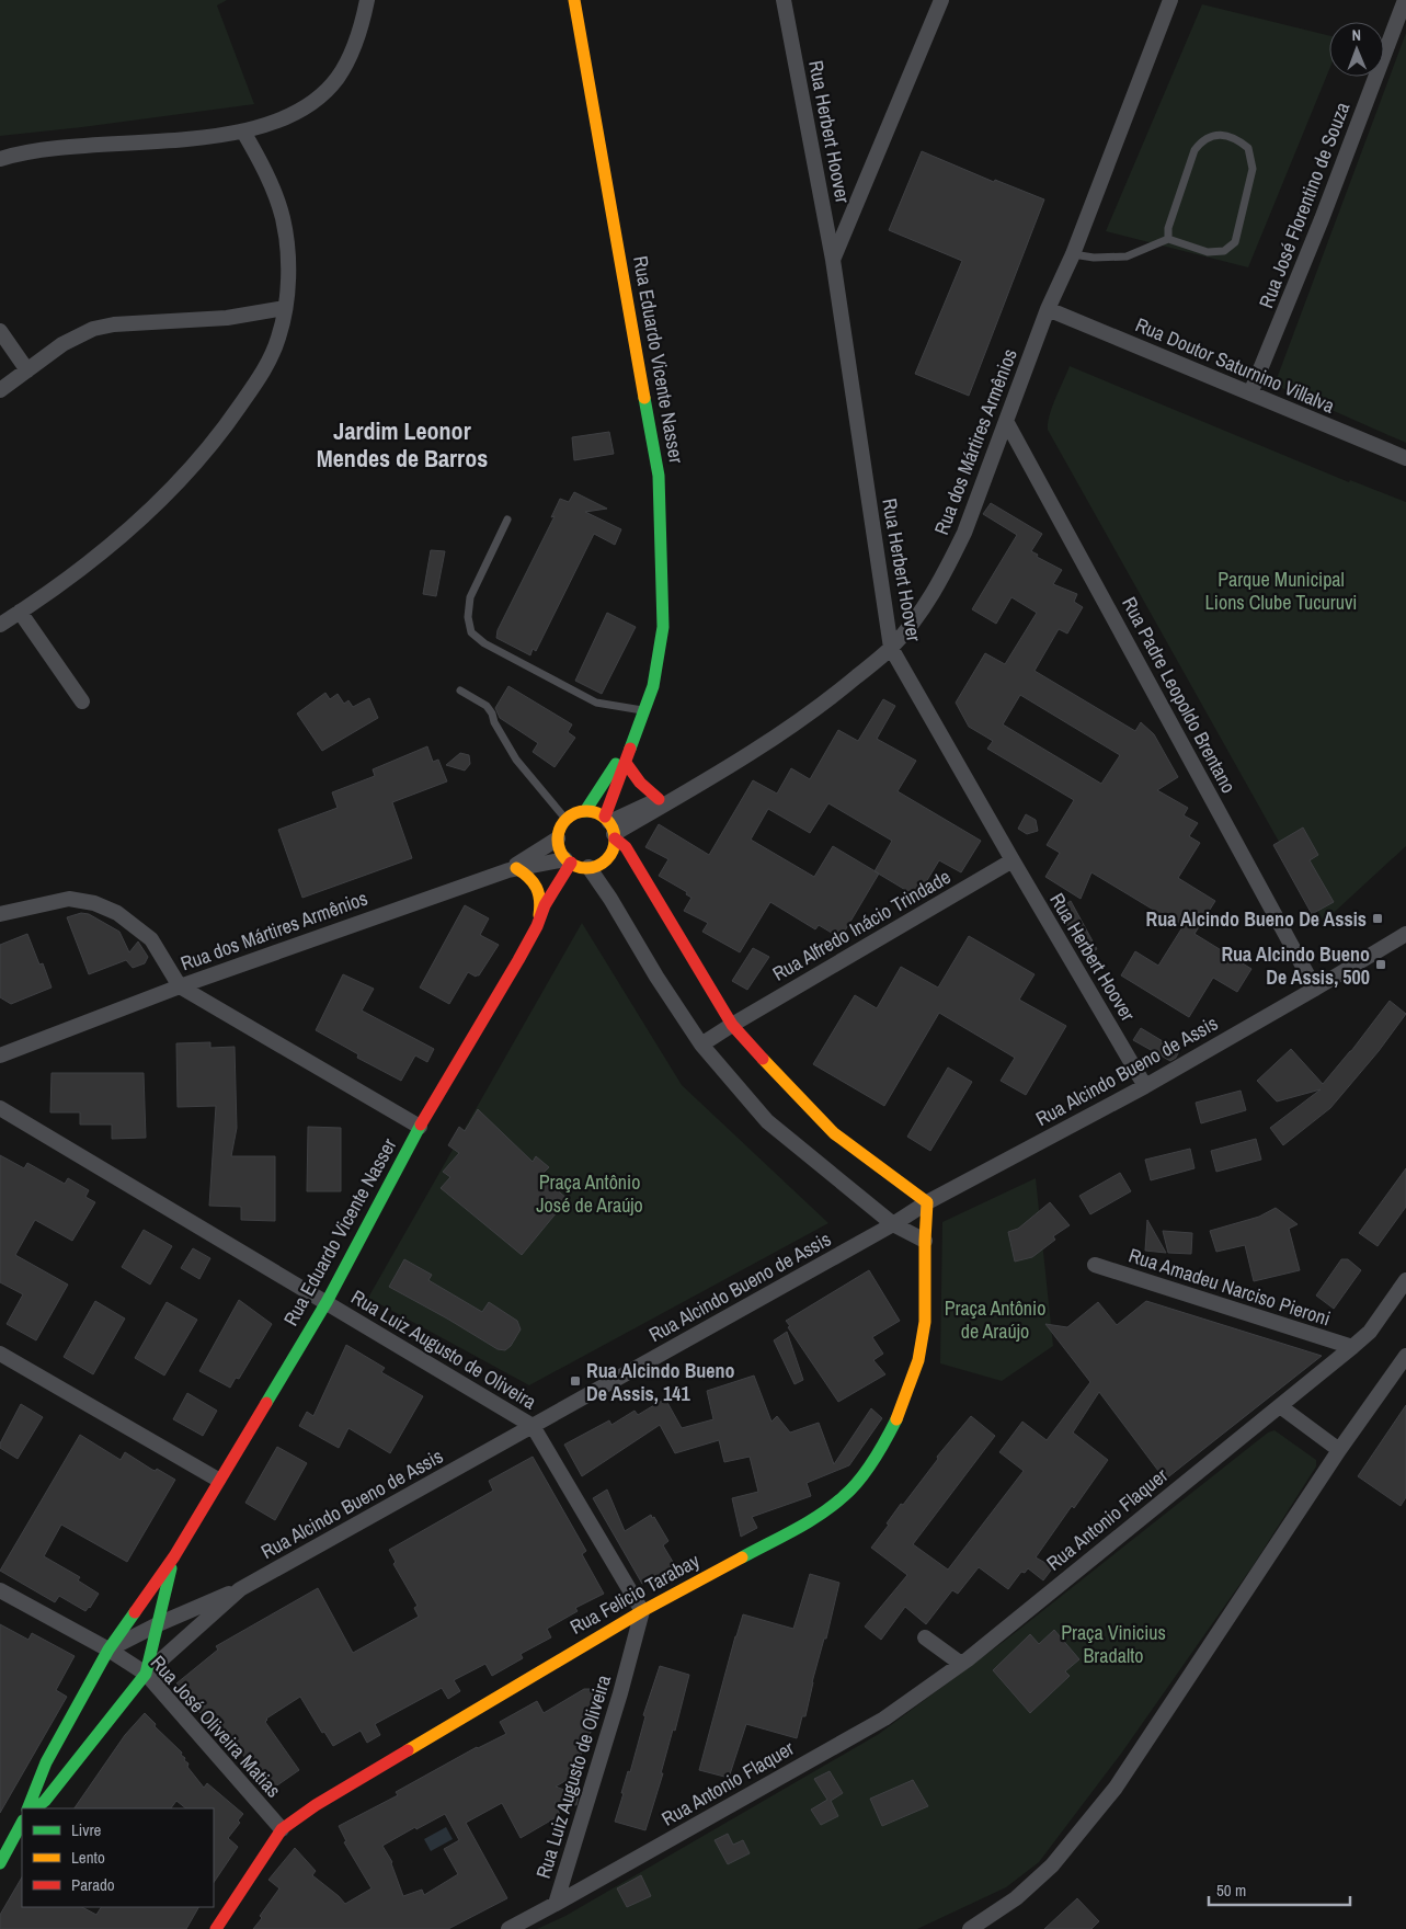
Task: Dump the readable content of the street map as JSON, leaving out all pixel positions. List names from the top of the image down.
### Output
{
  "streets": {
    "street": [
      "Rua Herbert Hoover",
      "Rua José Florentino de Souza",
      "Rua Eduardo Vicente Nasser",
      "Rua Doutor Saturnino Villalva",
      "Rua dos Mártires Armênios",
      "Rua Padre Leopoldo Brentano",
      "Rua Alfredo Inácio Trindade",
      "Rua Alcindo Bueno de Assis",
      "Rua Amadeu Narciso Pieroni",
      "Rua Luiz Augusto de Oliveira",
      "Rua Antonio Flaquer",
      "Rua Felicio Tarabay",
      "Rua José Oliveira Matias"
    ]
  },
  "crossings": [
    ["Rua Herbert Hoover", "Rua dos Mártires Armênios"],
    ["Rua Herbert Hoover", "Rua Alfredo Inácio Trindade"],
    ["Rua Herbert Hoover", "Rua Alcindo Bueno de Assis"],
    ["Rua José Florentino de Souza", "Rua Doutor Saturnino Villalva"],
    ["Rua Eduardo Vicente Nasser", "Rua dos Mártires Armênios"],
    ["Rua Eduardo Vicente Nasser", "Rua Alcindo Bueno de Assis"],
    ["Rua Eduardo Vicente Nasser", "Rua Luiz Augusto de Oliveira"],
    ["Rua Eduardo Vicente Nasser", "Rua José Oliveira Matias"],
    ["Rua Doutor Saturnino Villalva", "Rua dos Mártires Armênios"],
    ["Rua dos Mártires Armênios", "Rua Padre Leopoldo Brentano"],
    ["Rua Padre Leopoldo Brentano", "Rua Alcindo Bueno de Assis"],
    ["Rua Alcindo Bueno de Assis", "Rua Luiz Augusto de Oliveira"],
    ["Rua Alcindo Bueno de Assis", "Rua Felicio Tarabay"],
    ["Rua Alcindo Bueno de Assis", "Rua José Oliveira Matias"],
    ["Rua Amadeu Narciso Pieroni", "Rua Antonio Flaquer"],
    ["Rua Luiz Augusto de Oliveira", "Rua Antonio Flaquer"],
    ["Rua Luiz Augusto de Oliveira", "Rua Felicio Tarabay"],
    ["Rua Felicio Tarabay", "Rua José Oliveira Matias"]
  ],
  "districts": ["Jardim Leonor Mendes de Barros"],
  "parks": [
    "Parque Municipal Lions Clube Tucuruvi",
    "Praça Antônio José de Araújo",
    "Praça Antônio de Araújo",
    "Praça Vinicius Bradalto"
  ],
  "places": {
    "transit": ["Rua Alcindo Bueno De Assis", "Rua Alcindo Bueno De Assis, 500", "Rua Alcindo Bueno De Assis, 141"]
  },
  "legend": ["Livre", "Lento", "Parado"],
  "scale_bar": "50 m",
  "north": "top"
}
